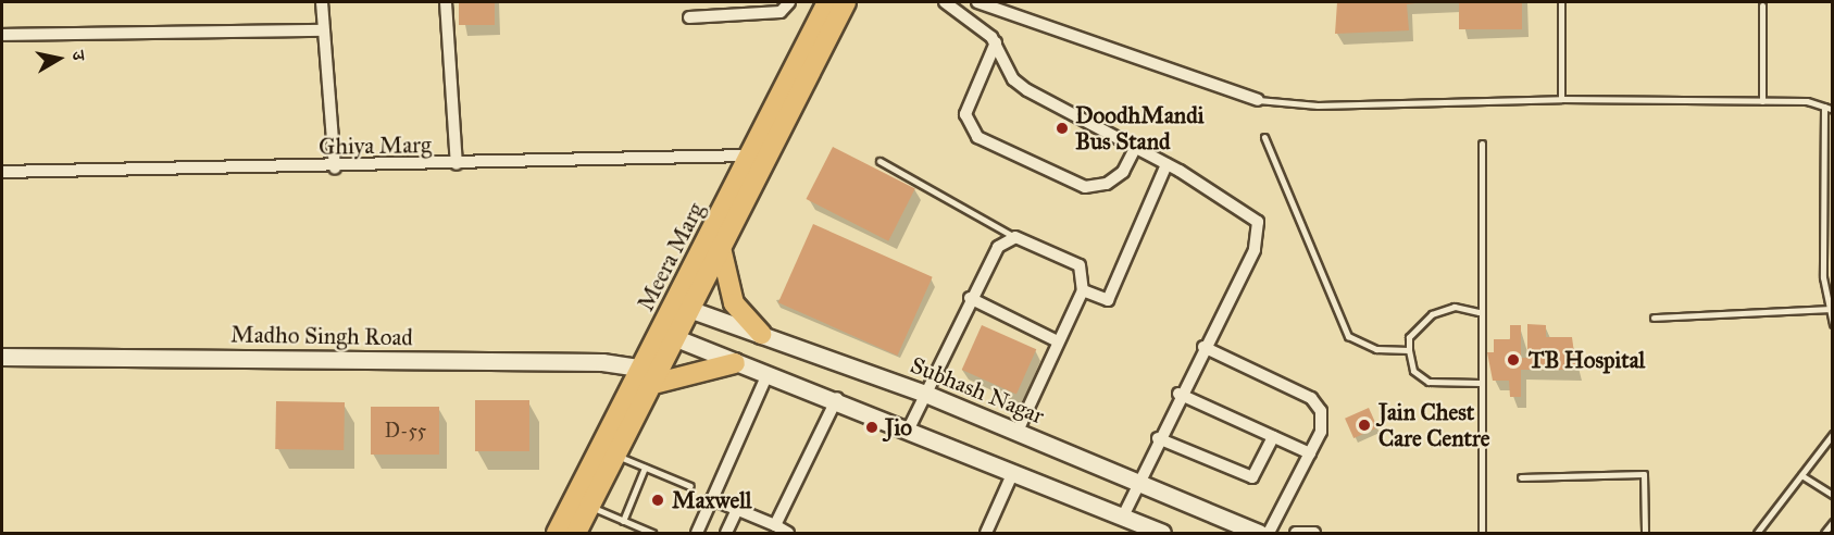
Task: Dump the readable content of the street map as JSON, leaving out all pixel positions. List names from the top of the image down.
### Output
{
  "streets": {
    "main road": ["Meera Marg"],
    "street": ["Ghiya Marg", "Madho Singh Road", "Subhash Nagar"]
  },
  "crossings": [
    ["Ghiya Marg", "Meera Marg"],
    ["Meera Marg", "Madho Singh Road"],
    ["Meera Marg", "Subhash Nagar"]
  ],
  "places": [
    "DoodhMandi Bus Stand",
    "TB Hospital",
    "Jain Chest Care Centre",
    "Jio",
    "Maxwell"
  ],
  "house_numbers": ["D-55"],
  "north": "right"
}
